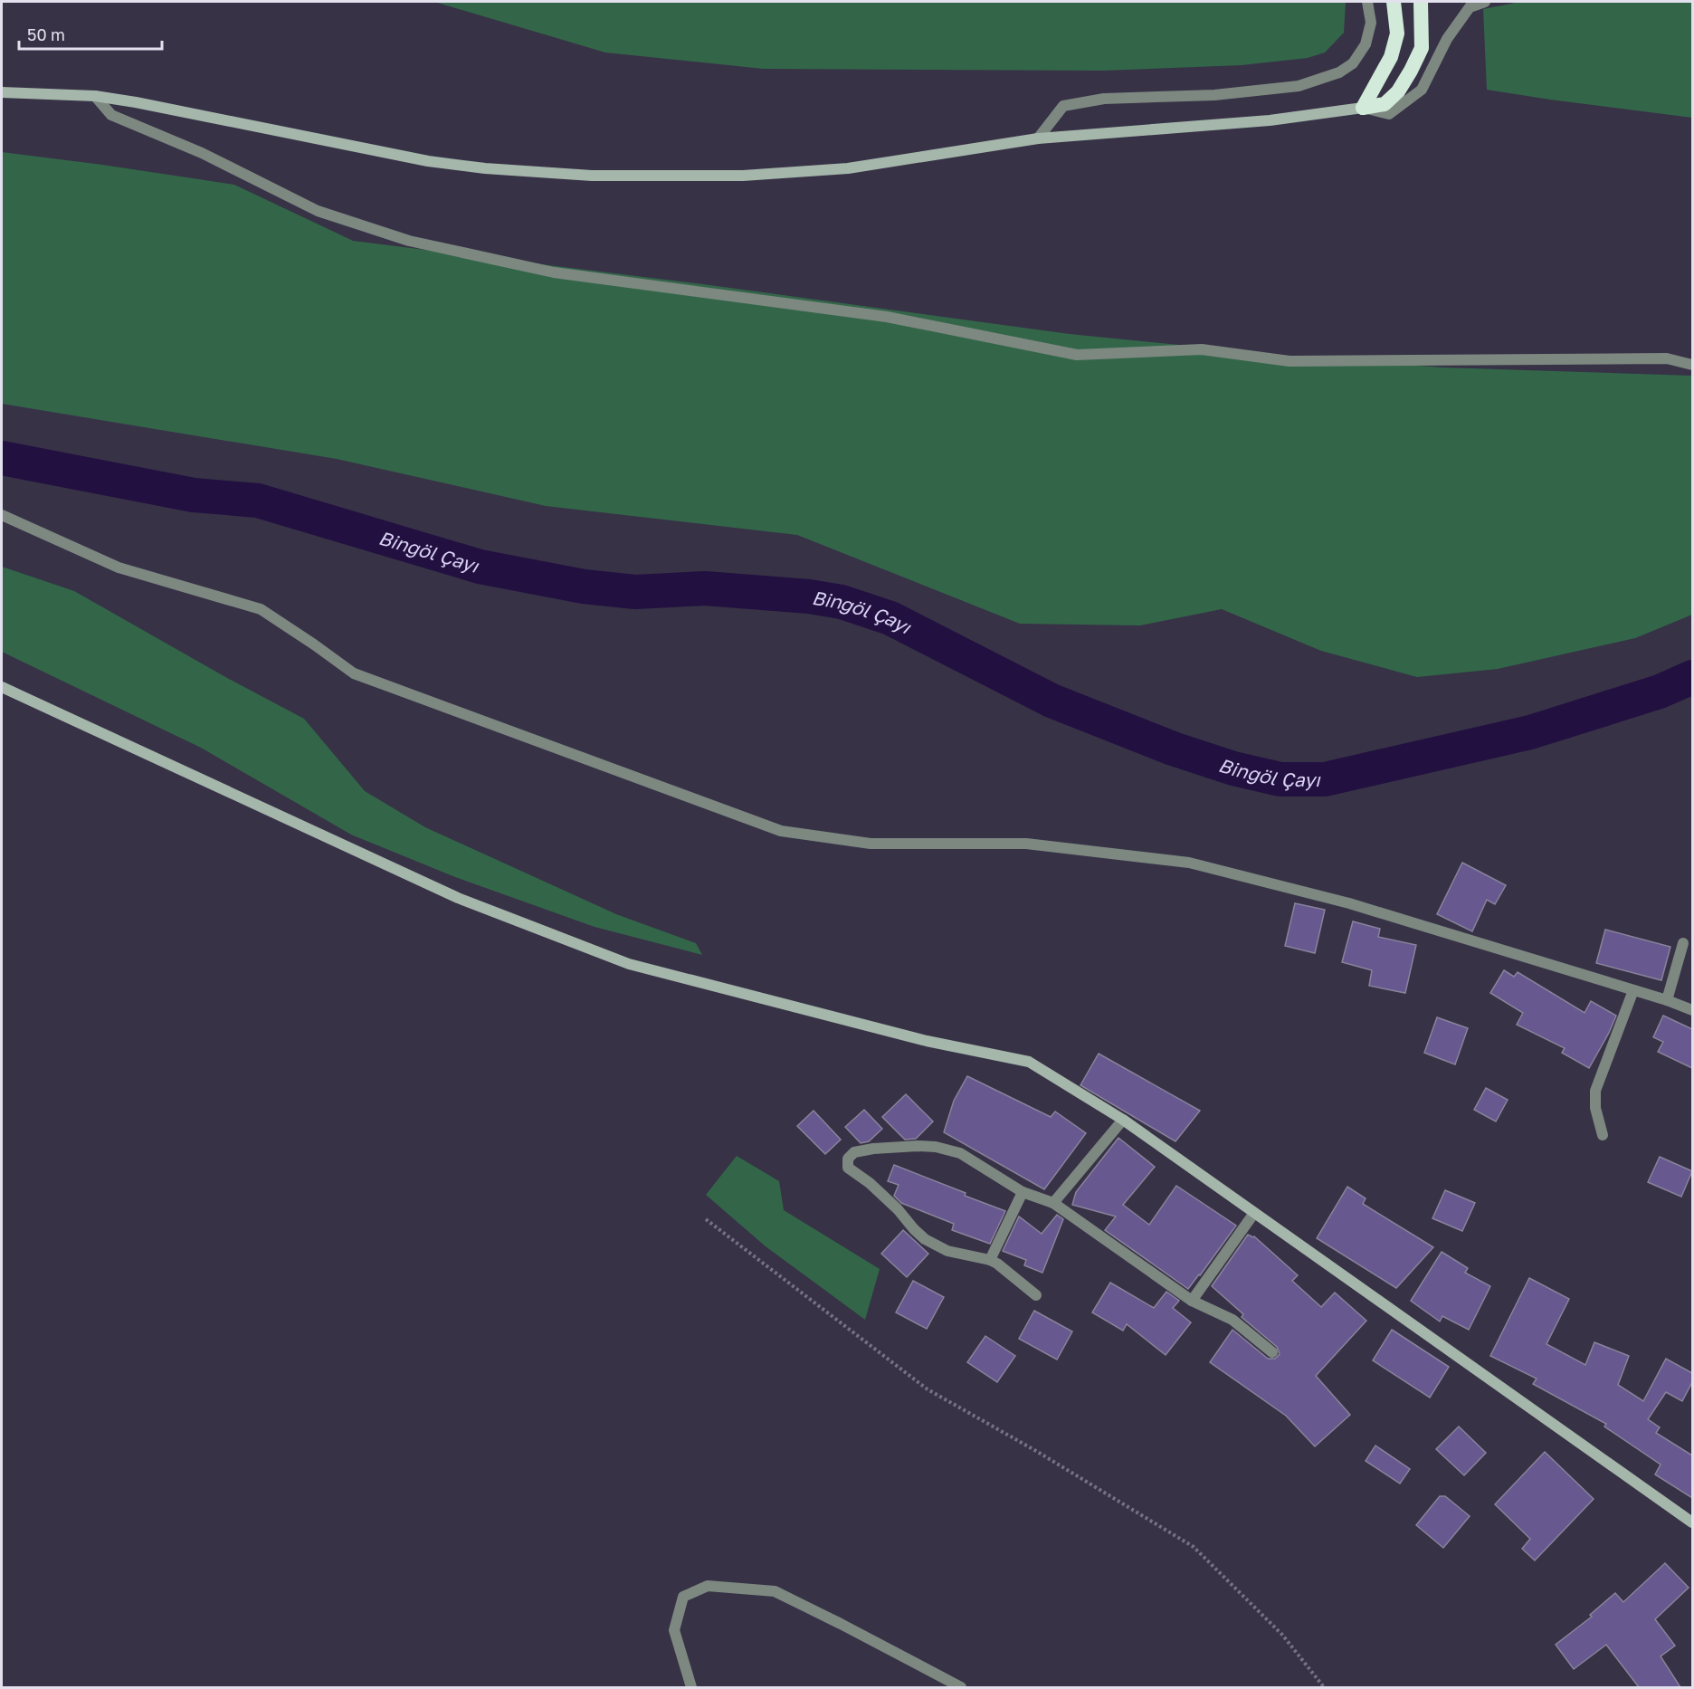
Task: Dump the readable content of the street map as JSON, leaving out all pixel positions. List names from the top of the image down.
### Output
{
  "water": ["Bingöl Çayı"],
  "scale_bar": "50 m"
}
